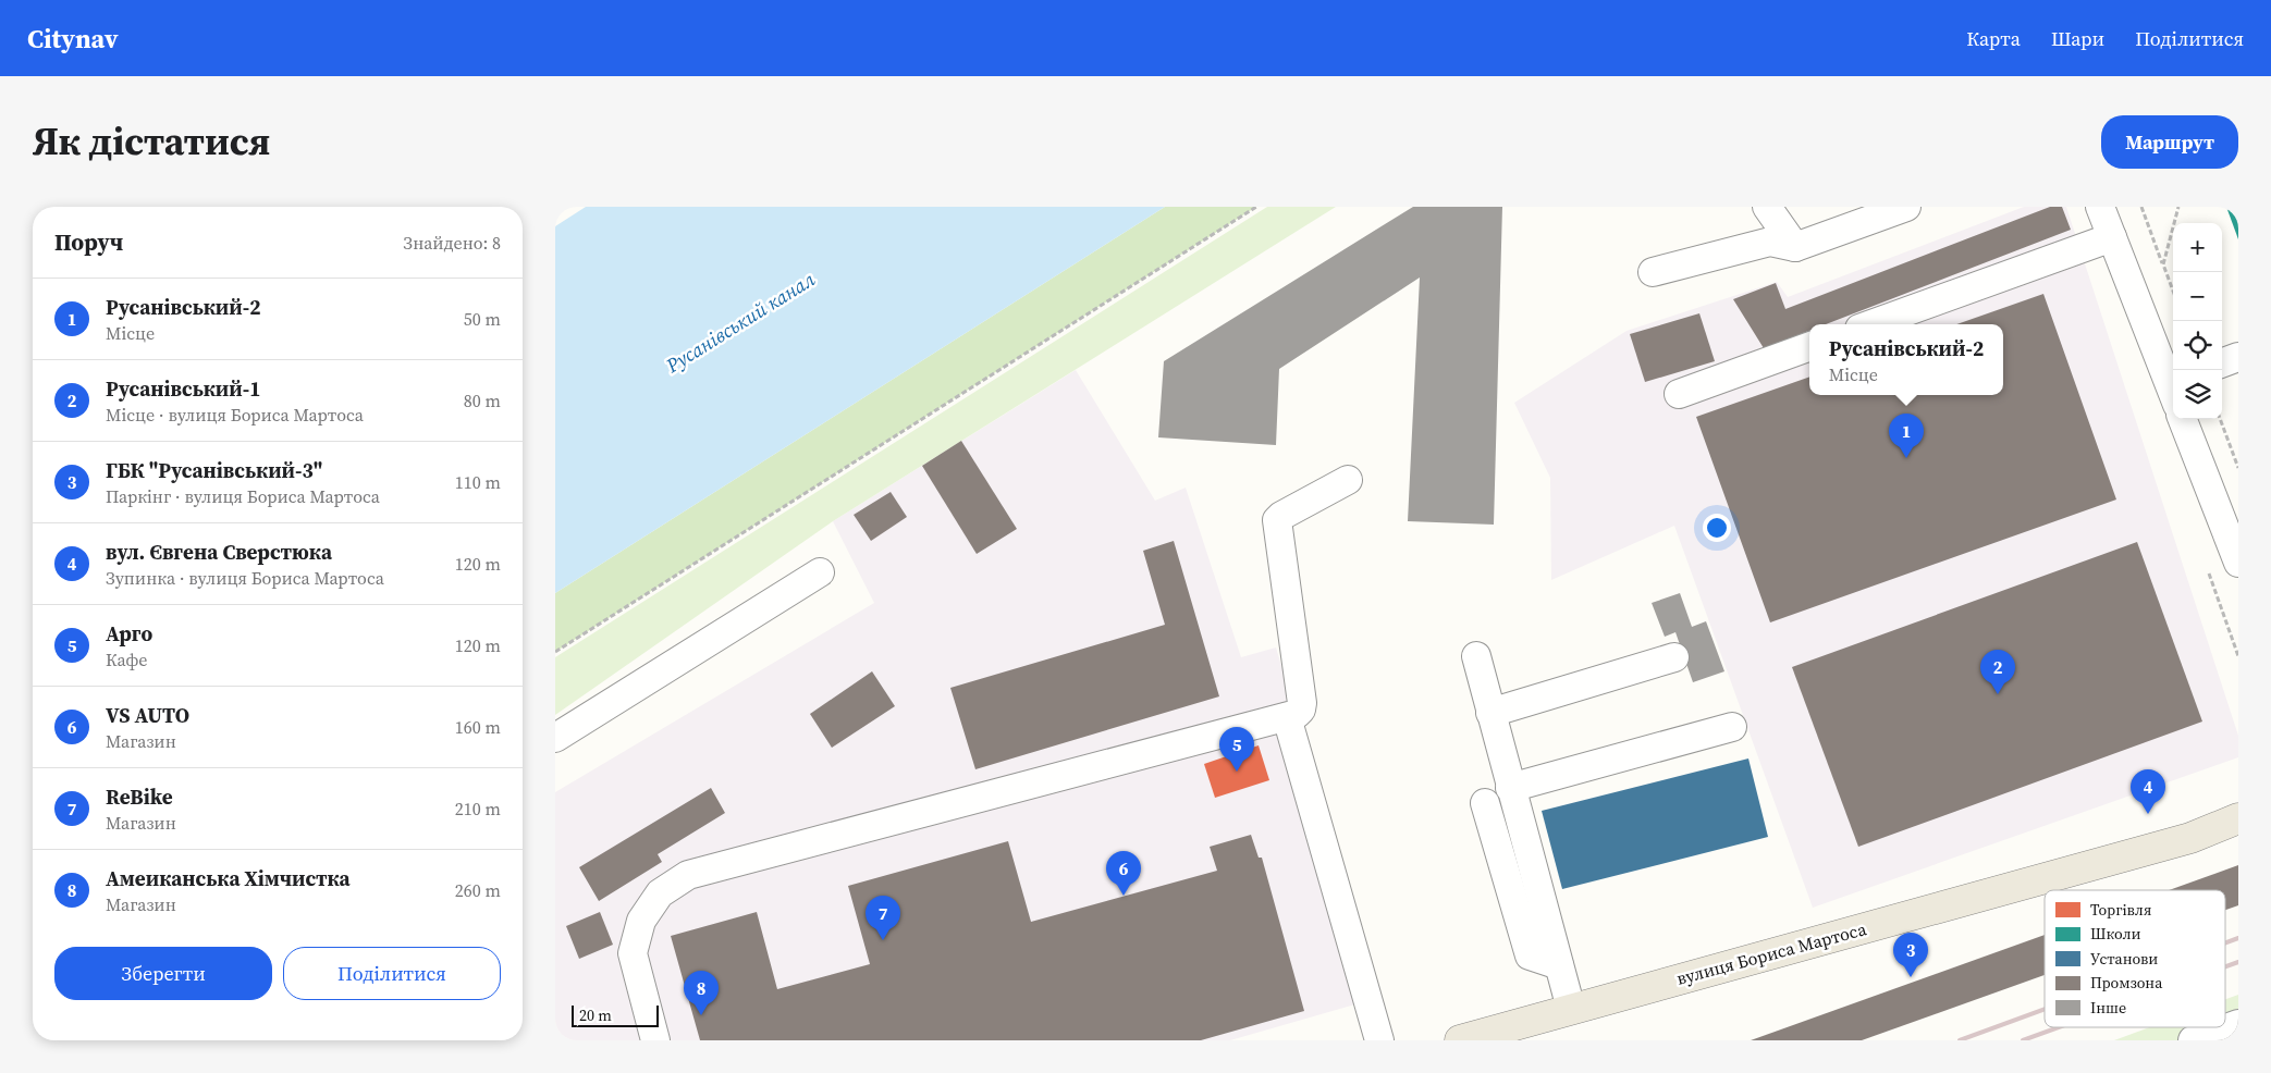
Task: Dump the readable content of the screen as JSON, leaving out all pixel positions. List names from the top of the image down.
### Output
{
  "streets": {
    "main road": ["вулиця Бориса Мартоса"]
  },
  "water": ["Русанівський канал"],
  "legend": [
    "Торгівля",
    "Школи",
    "Установи",
    "Промзона",
    "Інше"
  ],
  "scale_bar": "20 m",
  "page": {
    "header": "Citynav",
    "nav": ["Карта", "Шари", "Поділитися"],
    "title": "Як дістатися",
    "buttons": [
      "Маршрут",
      ["Зберегти", "Поділитися"]
    ],
    "heading": ["Поруч", "Знайдено: 8"],
    "map_buttons": ["+", "−"],
    "list": [
      {
        "mark": "1",
        "name": "Русанівський-2",
        "note": "Місце",
        "value": "50 m"
      },
      {
        "mark": "2",
        "name": "Русанівський-1",
        "note": "Місце · вулиця Бориса Мартоса",
        "value": "80 m"
      },
      {
        "mark": "3",
        "name": "ГБК \"Русанівський-3\"",
        "note": "Паркінг · вулиця Бориса Мартоса",
        "value": "110 m"
      },
      {
        "mark": "4",
        "name": "вул. Євгена Сверстюка",
        "note": "Зупинка · вулиця Бориса Мартоса",
        "value": "120 m"
      },
      {
        "mark": "5",
        "name": "Арго",
        "note": "Кафе",
        "value": "120 m"
      },
      {
        "mark": "6",
        "name": "VS AUTO",
        "note": "Магазин",
        "value": "160 m"
      },
      {
        "mark": "7",
        "name": "ReBike",
        "note": "Магазин",
        "value": "210 m"
      },
      {
        "mark": "8",
        "name": "Амеиканська Хімчистка",
        "note": "Магазин",
        "value": "260 m"
      }
    ],
    "popup": ["Русанівський-2", "Місце"],
    "pins": [
      "1",
      "2",
      "5",
      "4",
      "6",
      "7",
      "3",
      "8"
    ],
    "scale": "20 m"
  }
}
